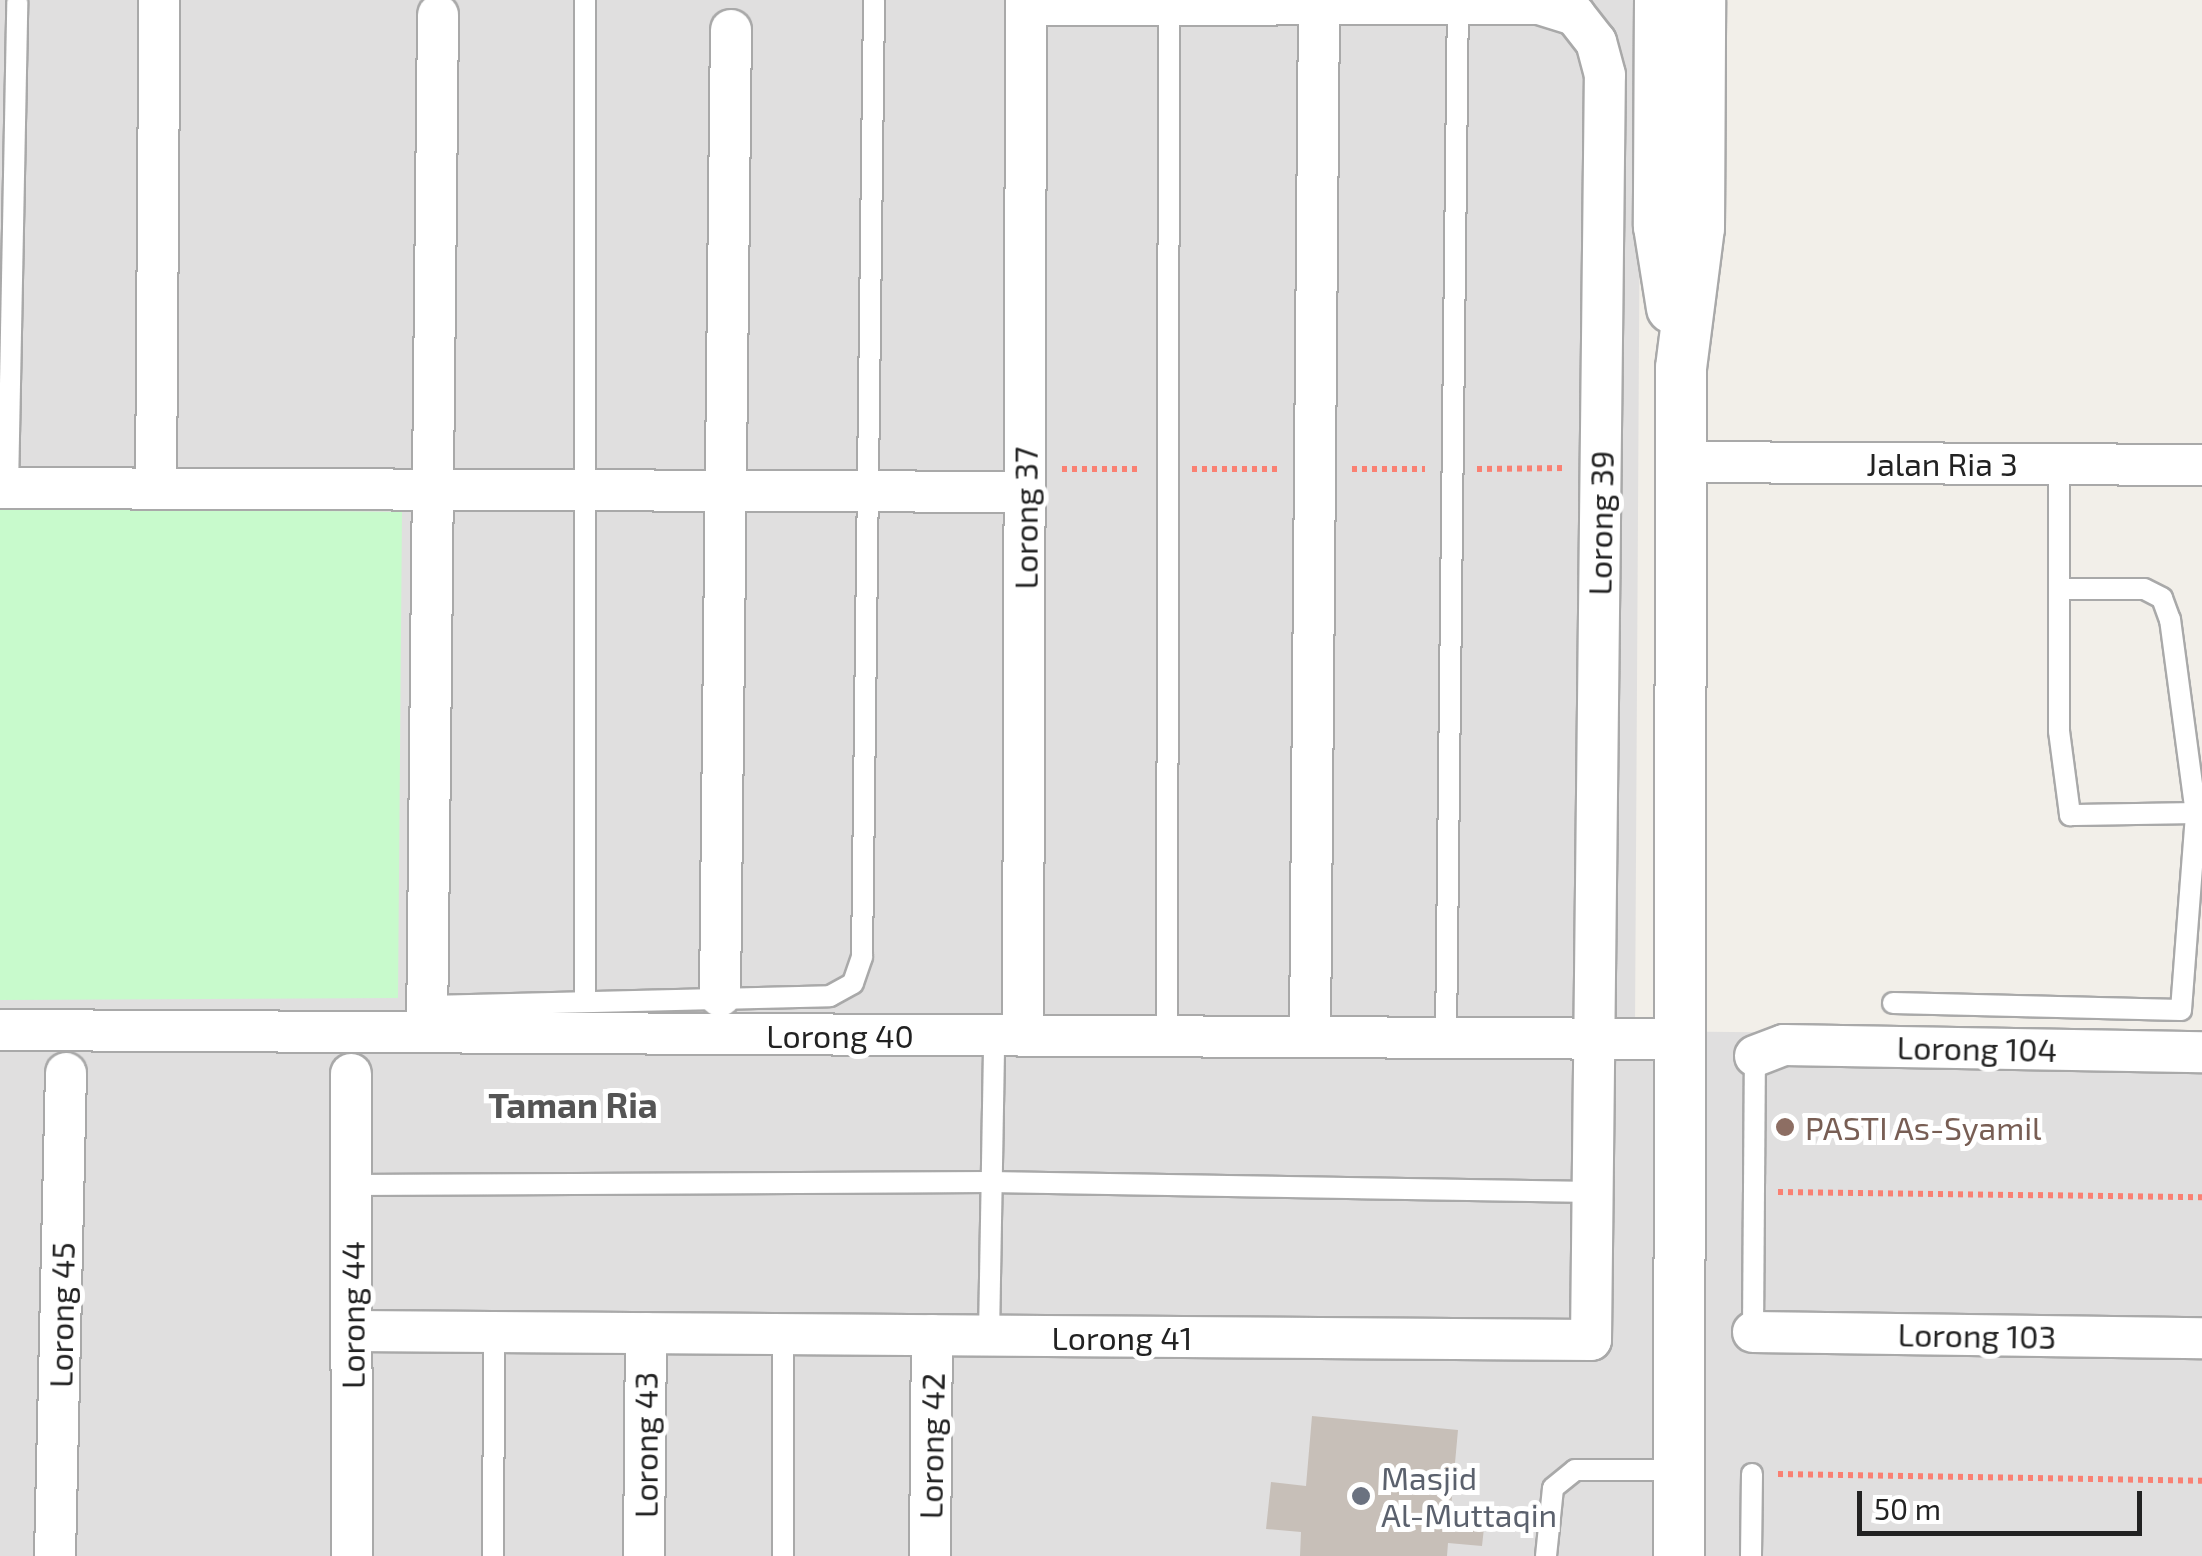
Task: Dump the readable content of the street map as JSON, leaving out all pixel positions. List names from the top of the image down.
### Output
{
  "streets": {
    "street": [
      "Jalan Ria 3",
      "Lorong 37",
      "Lorong 39",
      "Lorong 40",
      "Lorong 104",
      "Lorong 45",
      "Lorong 44",
      "Lorong 103",
      "Lorong 41",
      "Lorong 43",
      "Lorong 42"
    ]
  },
  "crossings": [
    ["Lorong 37", "Lorong 40"],
    ["Lorong 39", "Lorong 40"],
    ["Lorong 39", "Lorong 41"],
    ["Lorong 40", "Lorong 41"],
    ["Lorong 44", "Lorong 41"],
    ["Lorong 41", "Lorong 43"],
    ["Lorong 41", "Lorong 42"]
  ],
  "districts": ["Taman Ria"],
  "places": ["PASTI As-Syamil", "Masjid Al-Muttaqin"],
  "scale_bar": "50 m"
}
